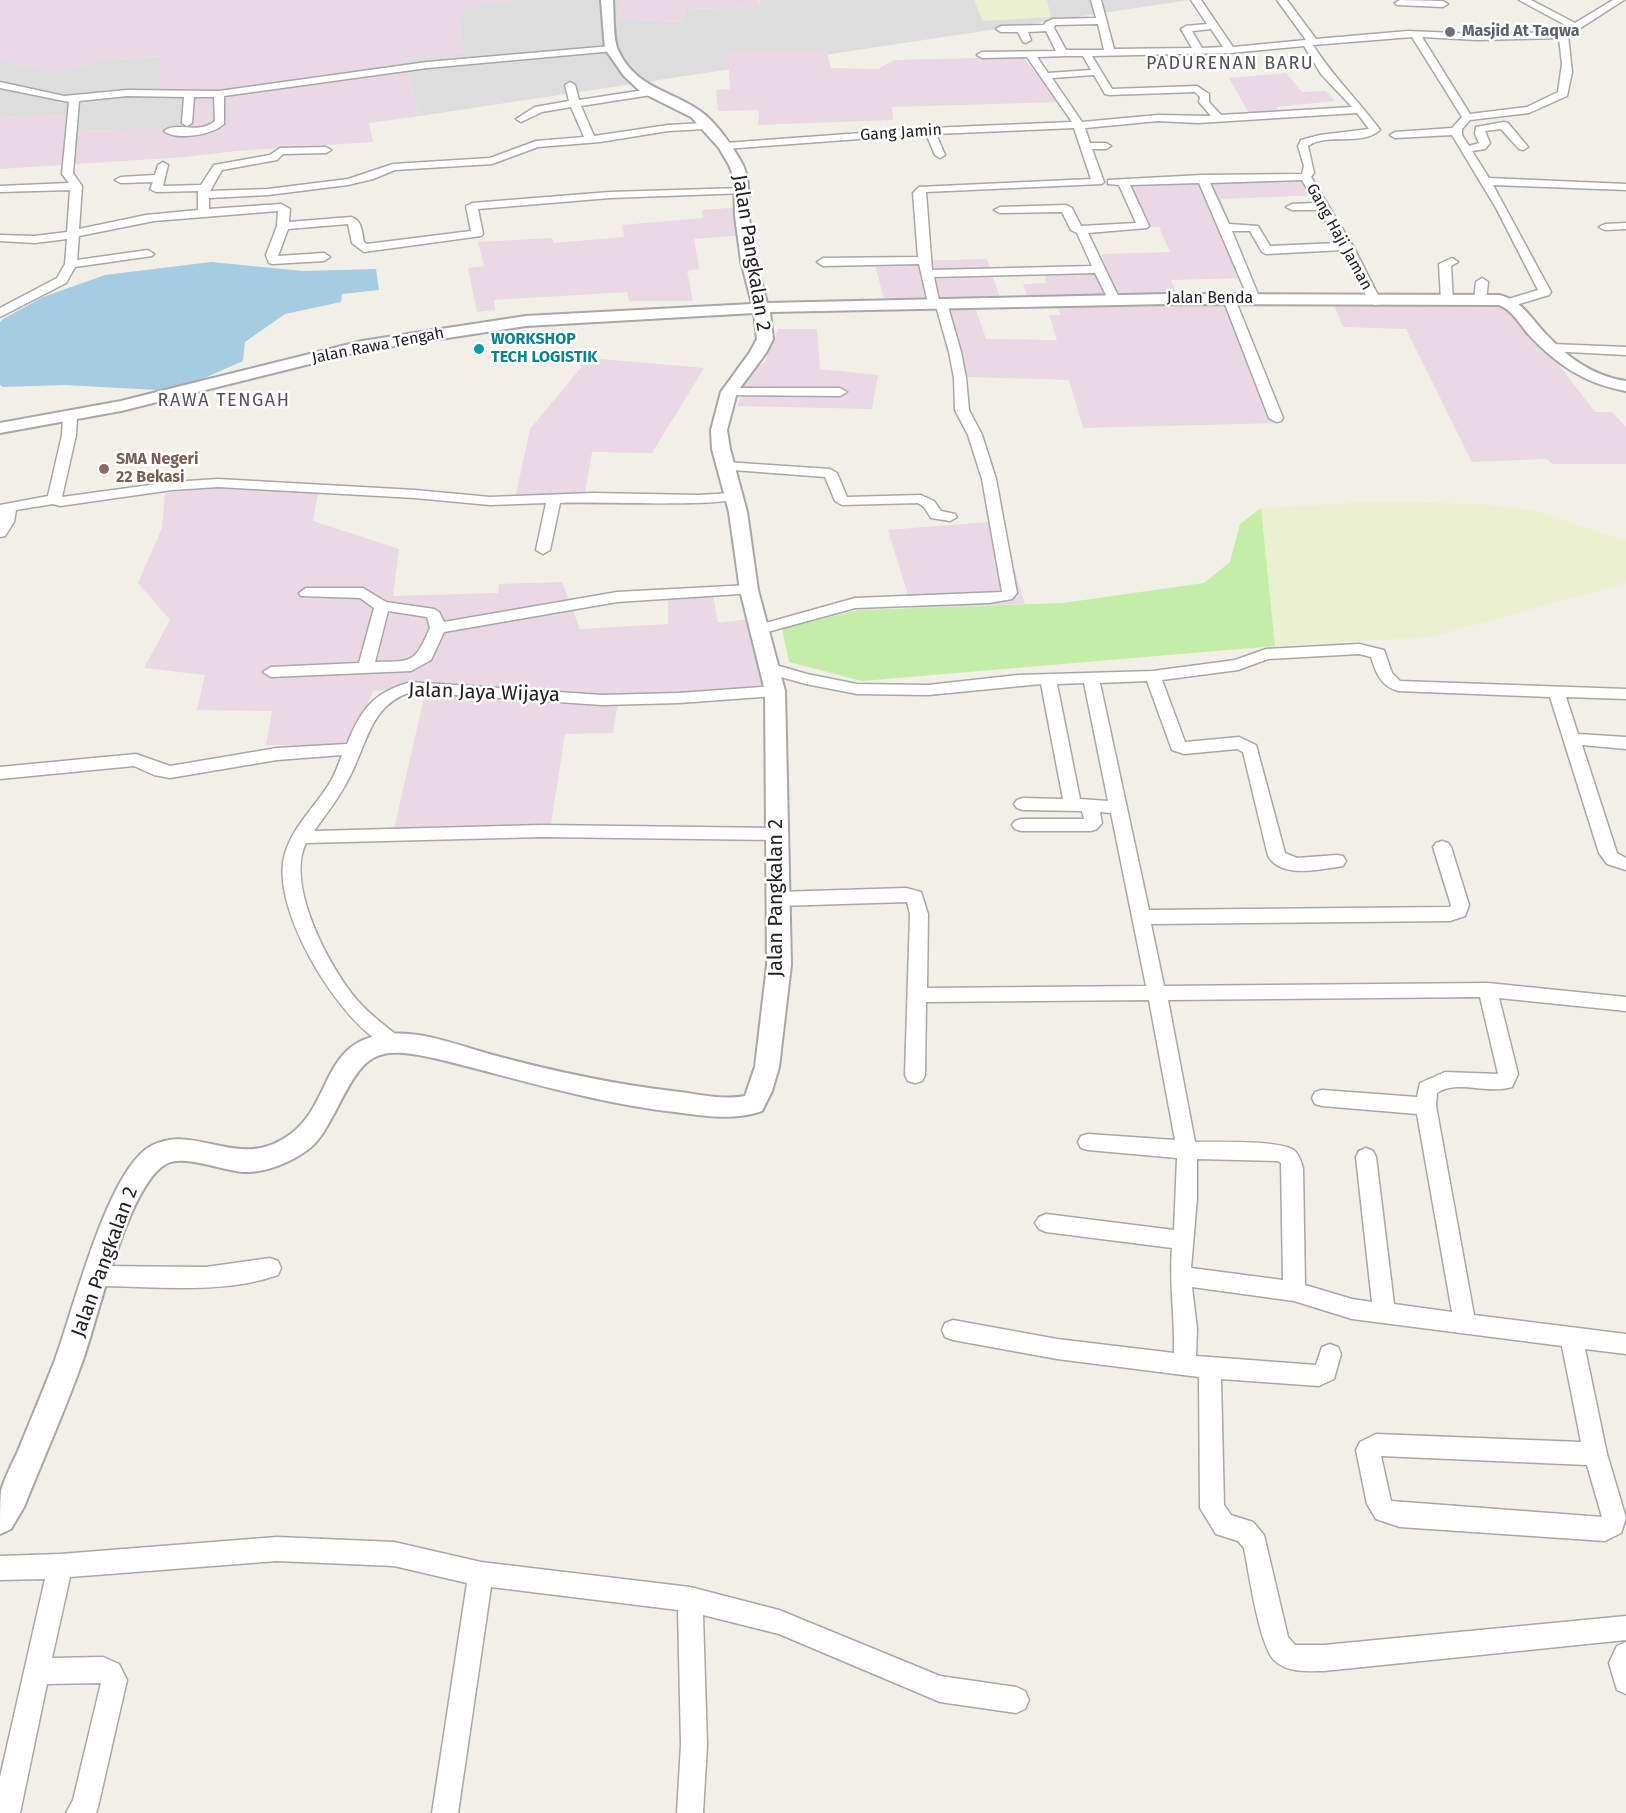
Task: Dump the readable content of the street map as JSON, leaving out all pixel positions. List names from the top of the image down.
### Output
{
  "streets": {
    "street": [
      "Gang Jamin",
      "Gang Haji Jaman",
      "Jalan Pangkalan 2",
      "Jalan Benda",
      "Jalan Rawa Tengah",
      "Jalan Jaya Wijaya"
    ]
  },
  "crossings": [
    ["Gang Jamin", "Gang Haji Jaman"],
    ["Gang Jamin", "Jalan Pangkalan 2"],
    ["Gang Haji Jaman", "Jalan Benda"],
    ["Jalan Pangkalan 2", "Jalan Benda"],
    ["Jalan Pangkalan 2", "Jalan Rawa Tengah"],
    ["Jalan Pangkalan 2", "Jalan Jaya Wijaya"],
    ["Jalan Benda", "Jalan Rawa Tengah"]
  ],
  "districts": ["PADURENAN BARU", "RAWA TENGAH"],
  "places": ["Masjid At Taqwa", "WORKSHOP TECH LOGISTIK", "SMA Negeri 22 Bekasi"]
}
